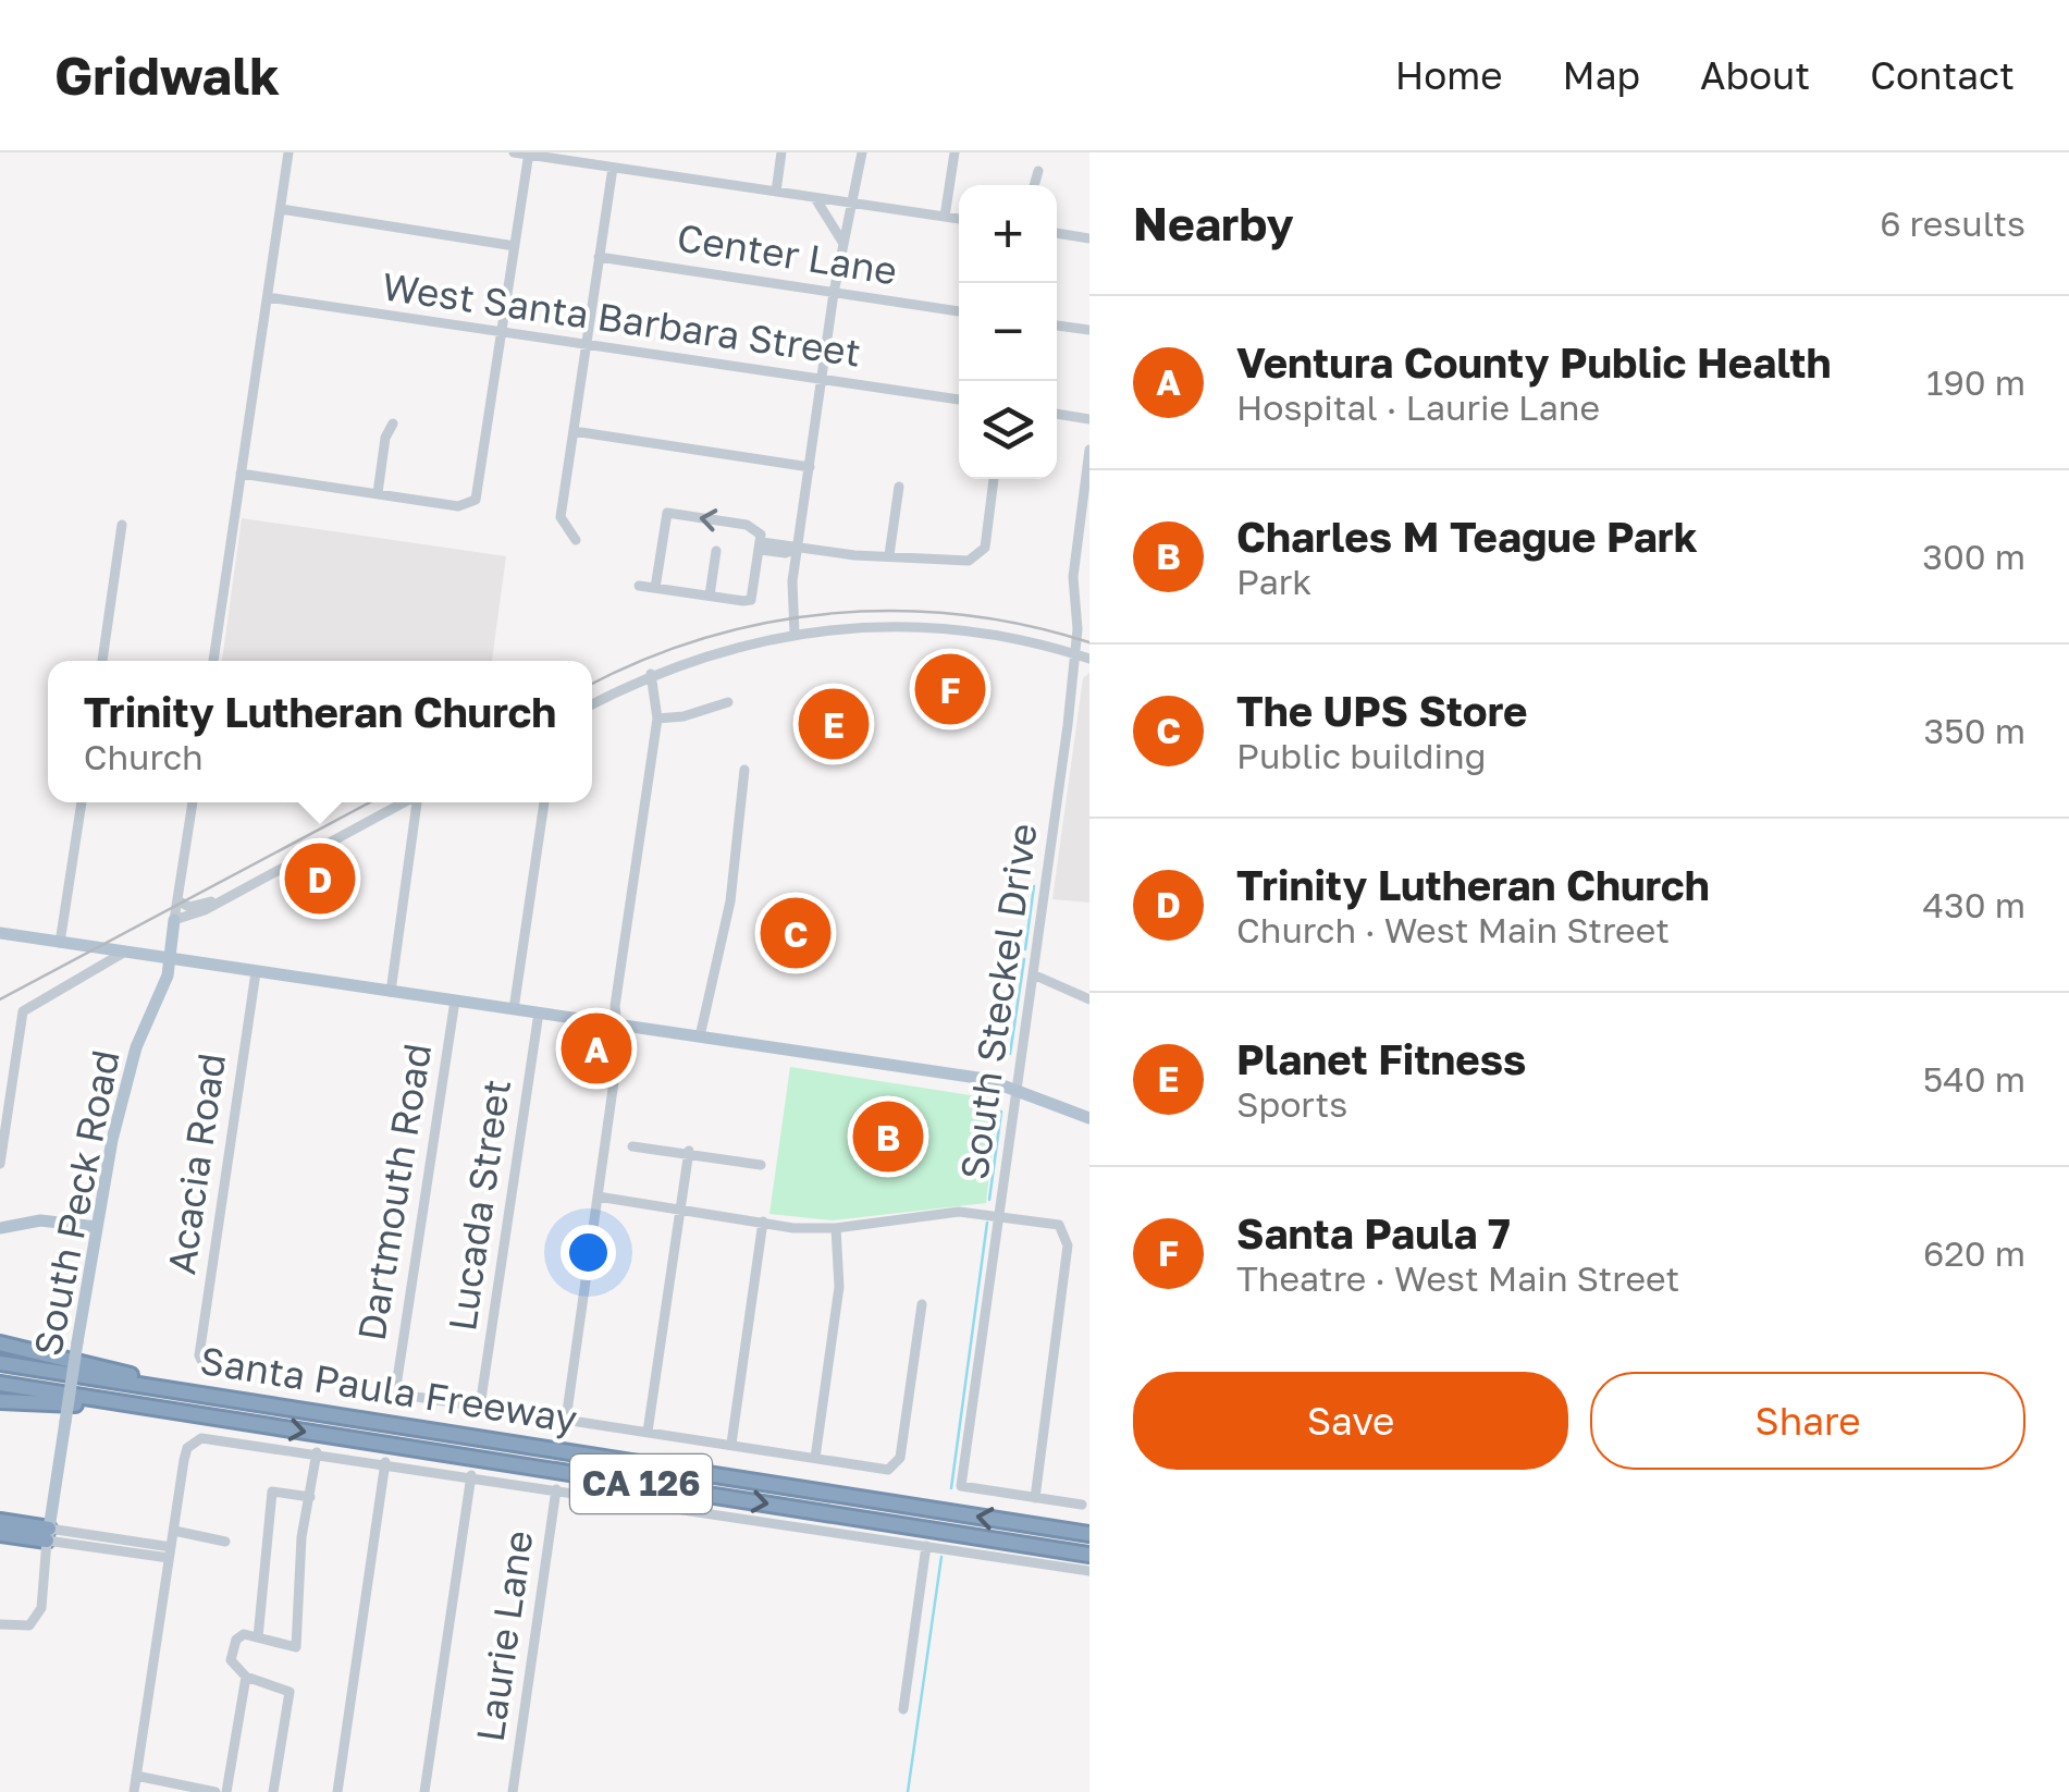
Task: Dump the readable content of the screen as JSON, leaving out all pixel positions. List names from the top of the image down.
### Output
{
  "streets": {
    "highway": ["Santa Paula Freeway", "CA 126"],
    "main road": ["South Peck Road"],
    "street": [
      "Center Lane",
      "West Santa Barbara Street",
      "South Steckel Drive",
      "Acacia Road",
      "Dartmouth Road",
      "Lucada Street",
      "Laurie Lane"
    ]
  },
  "crossings": [
    ["Dartmouth Road", "Lucada Street"]
  ],
  "page": {
    "header": "Gridwalk",
    "nav": [
      "Home",
      "Map",
      "About",
      "Contact"
    ],
    "heading": ["Nearby", "6 results"],
    "map_buttons": ["+", "−"],
    "list": [
      {
        "mark": "A",
        "name": "Ventura County Public Health",
        "note": "Hospital · Laurie Lane",
        "value": "190 m"
      },
      {
        "mark": "B",
        "name": "Charles M Teague Park",
        "note": "Park",
        "value": "300 m"
      },
      {
        "mark": "C",
        "name": "The UPS Store",
        "note": "Public building",
        "value": "350 m"
      },
      {
        "mark": "D",
        "name": "Trinity Lutheran Church",
        "note": "Church · West Main Street",
        "value": "430 m"
      },
      {
        "mark": "E",
        "name": "Planet Fitness",
        "note": "Sports",
        "value": "540 m"
      },
      {
        "mark": "F",
        "name": "Santa Paula 7",
        "note": "Theatre · West Main Street",
        "value": "620 m"
      }
    ],
    "pins": [
      "F",
      "E",
      "D",
      "C",
      "A",
      "B"
    ],
    "popup": ["Trinity Lutheran Church", "Church"],
    "buttons": ["Save", "Share"]
  }
}
